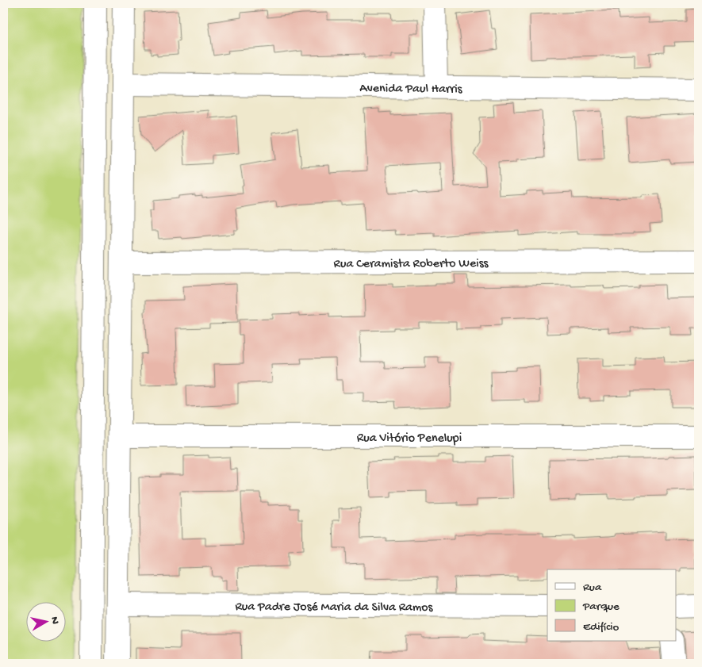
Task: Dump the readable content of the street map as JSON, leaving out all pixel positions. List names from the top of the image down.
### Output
{
  "streets": {
    "street": [
      "Avenida Paul Harris",
      "Rua Ceramista Roberto Weiss",
      "Rua Vitório Penelupi",
      "Rua Padre José Maria da Silva Ramos"
    ]
  },
  "legend": ["Rua", "Parque", "Edifício"],
  "north": "right"
}
